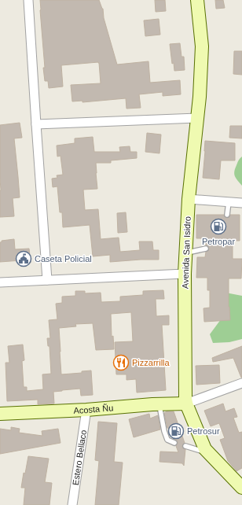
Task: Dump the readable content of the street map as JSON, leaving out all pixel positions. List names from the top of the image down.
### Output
{
  "streets": {
    "main road": ["Avenida San Isidro", "Acosta Ñu"],
    "street": ["Estero Bellaco"]
  },
  "crossings": [
    ["Avenida San Isidro", "Acosta Ñu"],
    ["Acosta Ñu", "Estero Bellaco"]
  ],
  "places": {
    "fuel station": ["Petropar", "Petrosur"],
    "public building": ["Caseta Policial"],
    "restaurant": ["Pizzarrilla"]
  }
}
